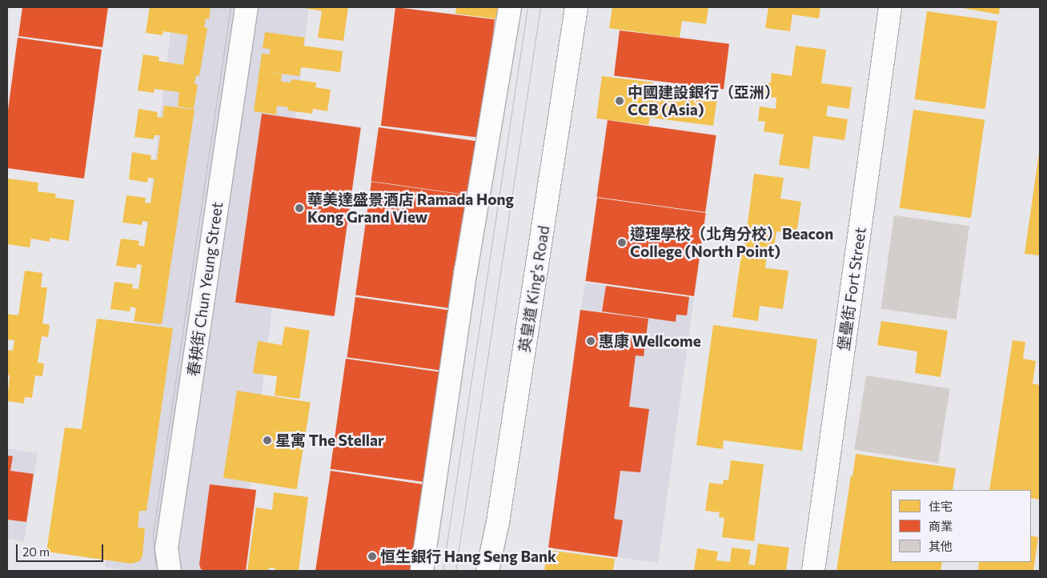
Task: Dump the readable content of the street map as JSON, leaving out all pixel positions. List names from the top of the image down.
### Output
{
  "streets": {
    "street": ["春秧街 Chun Yeung Street", "英皇道 King's Road", "堡壘街 Fort Street"]
  },
  "places": [
    "中國建設銀行（亞洲） CCB (Asia)",
    "華美達盛景酒店 Ramada Hong Kong Grand View",
    "遵理學校（北角分校）Beacon College (North Point)",
    "惠康 Wellcome",
    "星寓 The Stellar",
    "恒生銀行 Hang Seng Bank"
  ],
  "legend": ["住宅", "商業", "其他"],
  "scale_bar": "20 m"
}
